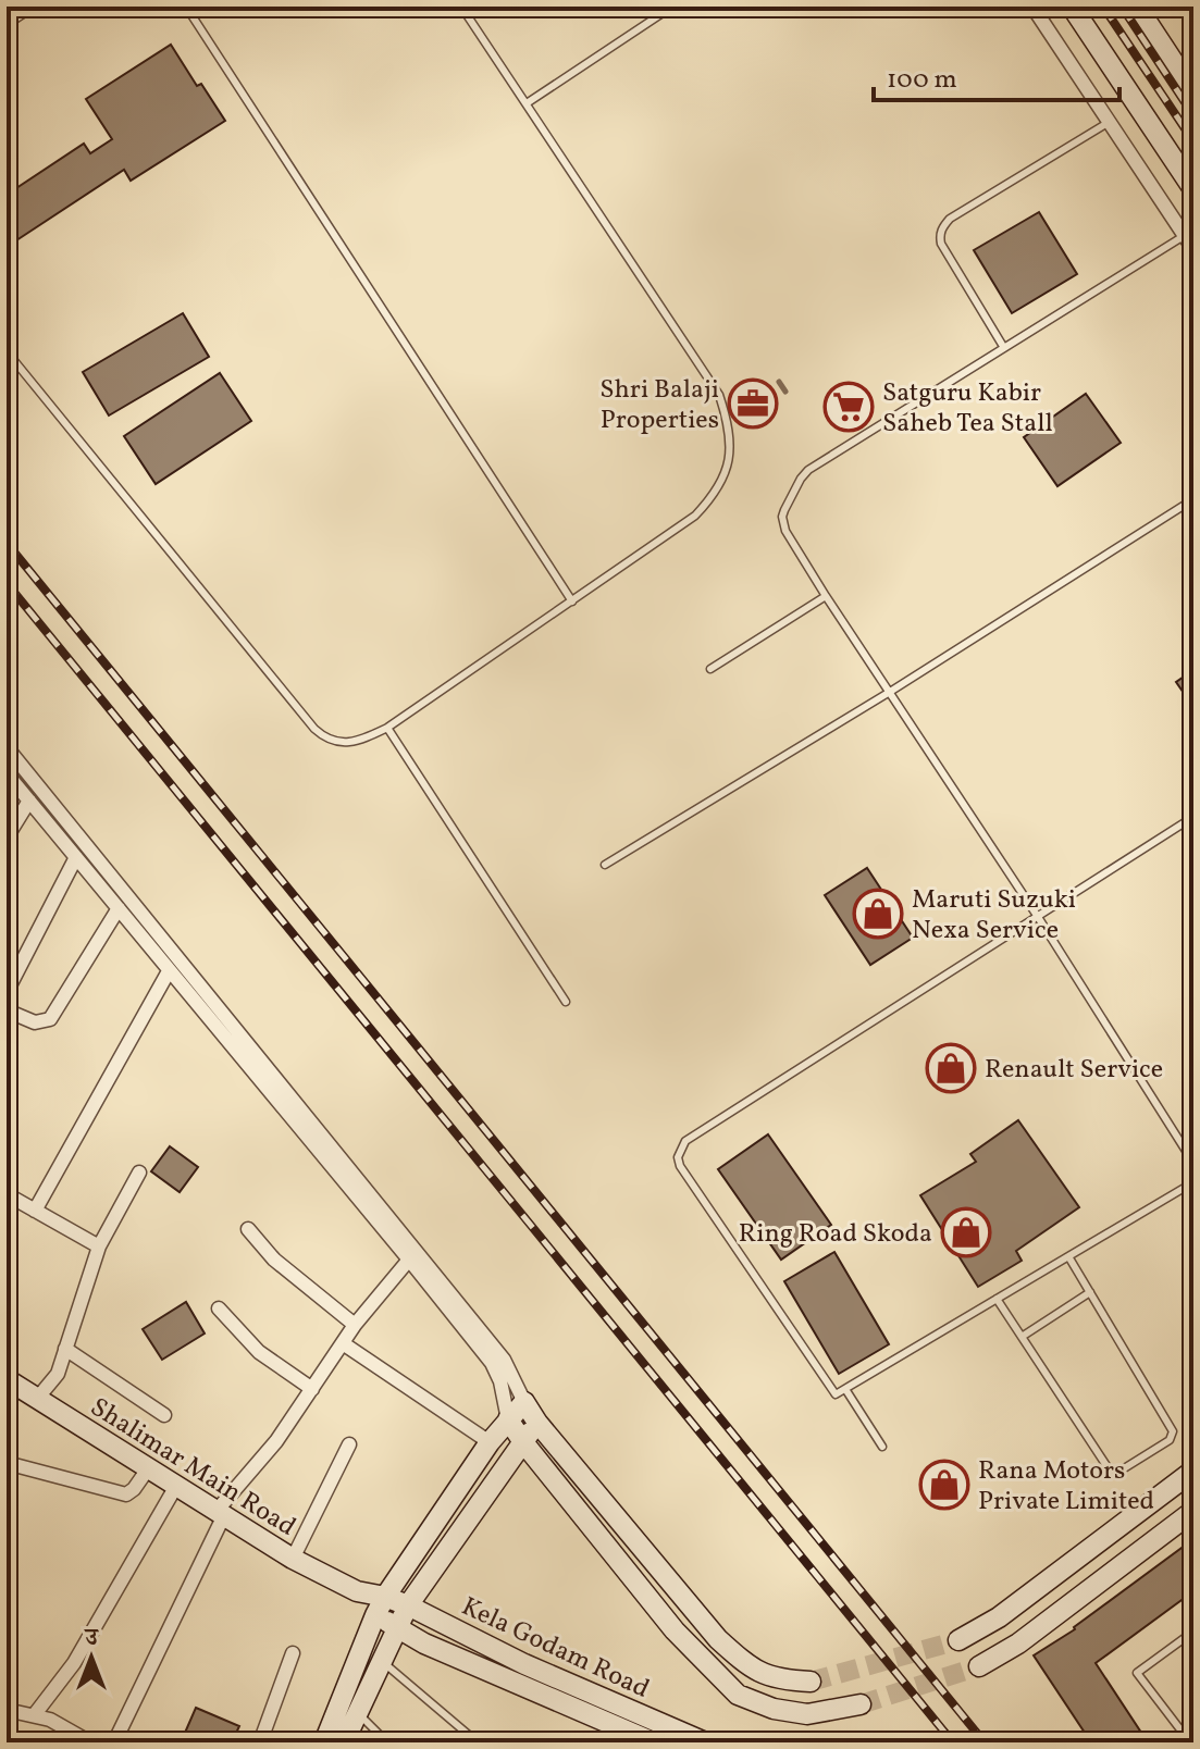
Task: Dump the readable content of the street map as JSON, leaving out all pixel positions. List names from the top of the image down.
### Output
{
  "streets": {
    "street": ["Shalimar Main Road", "Kela Godam Road"]
  },
  "crossings": [
    ["Shalimar Main Road", "Kela Godam Road"]
  ],
  "places": {
    "office": ["Shri Balaji Properties"],
    "supermarket": ["Satguru Kabir Saheb Tea Stall"],
    "shop": [
      "Maruti Suzuki Nexa Service",
      "Renault Service",
      "Ring Road Skoda",
      "Rana Motors Private Limited"
    ]
  },
  "scale_bar": "100 m",
  "north": "top"
}
